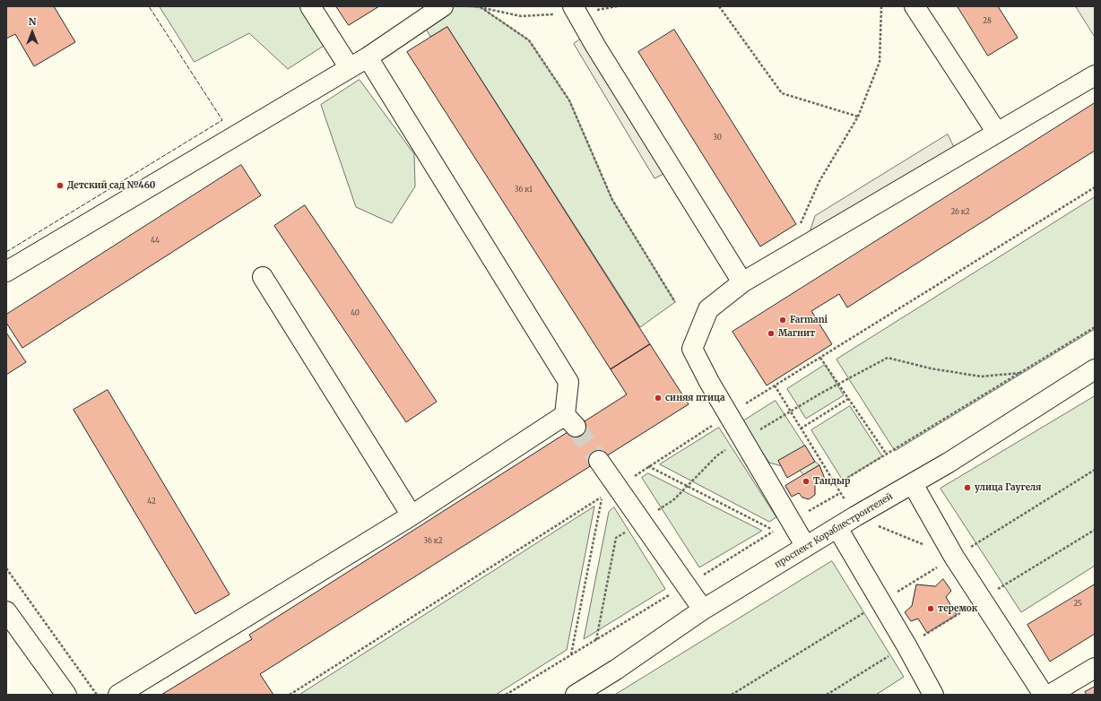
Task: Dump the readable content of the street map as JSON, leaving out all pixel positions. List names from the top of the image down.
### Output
{
  "streets": {
    "street": ["проспект Кораблестроителей"]
  },
  "places": [
    "Детский сад №460",
    "Farmani",
    "Магнит",
    "синяя птица",
    "Тандыр",
    "улица Гаугеля",
    "теремок"
  ],
  "house_numbers": [
    "28",
    "30",
    "36 к1",
    "26 к2",
    "44",
    "40",
    "42",
    "36 к2",
    "25"
  ],
  "north": "top"
}
